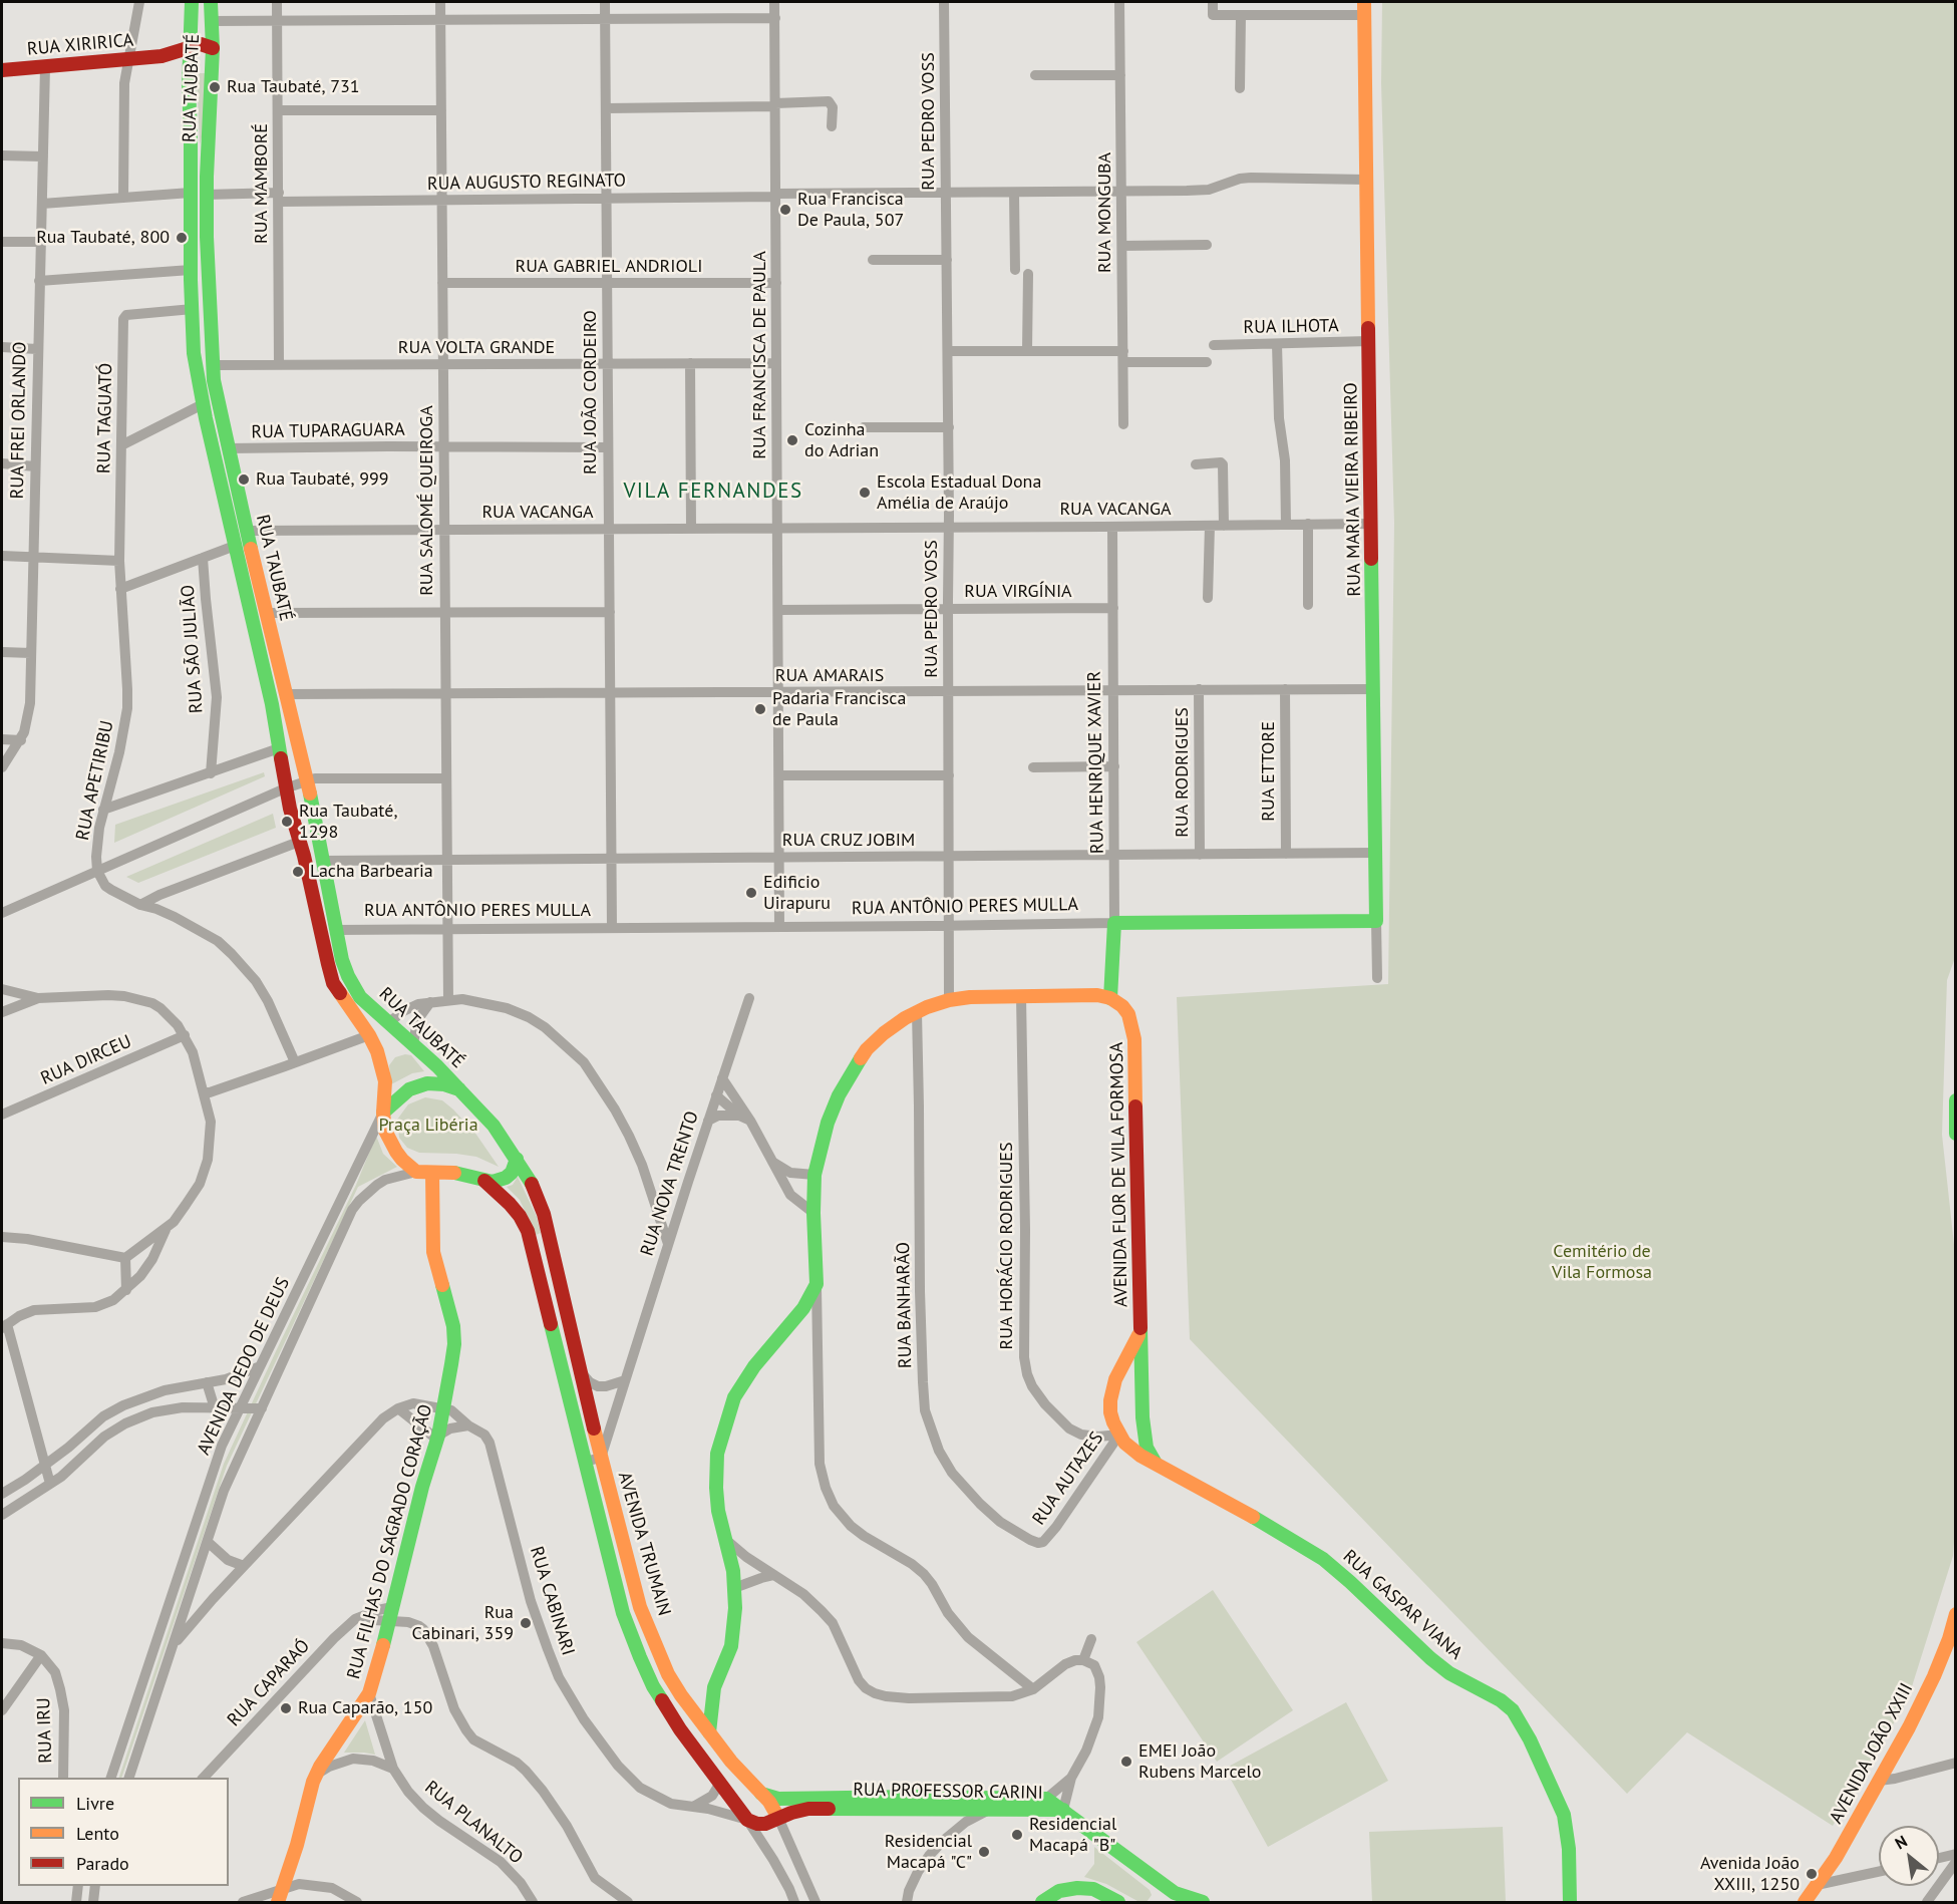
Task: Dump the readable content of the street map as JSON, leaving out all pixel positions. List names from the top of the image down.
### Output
{
  "streets": {
    "main road": [
      "RUA XIRIRICA",
      "RUA TAUBATÉ",
      "RUA MARIA VIEIRA RIBEIRO",
      "RUA HENRIQUE XAVIER",
      "RUA ANTÔNIO PERES MULLA",
      "AVENIDA FLOR DE VILA FORMOSA",
      "RUA FILHAS DO SAGRADO CORAÇÃO",
      "AVENIDA TRUMAIN",
      "RUA GASPAR VIANA",
      "AVENIDA JOÃO XXIII",
      "RUA PROFESSOR CARINI"
    ],
    "street": [
      "RUA PEDRO VOSS",
      "RUA AUGUSTO REGINATO",
      "RUA MAMBORÉ",
      "RUA MONGUBA",
      "RUA GABRIEL ANDRIOLI",
      "RUA ILHOTA",
      "RUA VOLTA GRANDE",
      "RUA FRANCISCA DE PAULA",
      "RUA JOÃO CORDEIRO",
      "RUA TAGUATÓ",
      "RUA FREI ORLANDO",
      "RUA TUPARAGUARA",
      "RUA SALOMÉ QUEIROGA",
      "RUA VACANGA",
      "RUA VIRGÍNIA",
      "RUA SÃO JULIÃO",
      "RUA AMARAIS",
      "RUA ETTORE",
      "RUA RODRIGUES",
      "RUA APETIRIBU",
      "RUA CRUZ JOBIM",
      "RUA DIRCEU",
      "RUA NOVA TRENTO",
      "RUA HORÁCIO RODRIGUES",
      "RUA BANHARÃO",
      "AVENIDA DEDO DE DEUS",
      "RUA AUTAZES",
      "RUA CABINARI",
      "RUA CAPARAÓ",
      "RUA IRU",
      "RUA PLANALTO"
    ]
  },
  "crossings": [
    ["RUA XIRIRICA", "RUA TAUBATÉ"],
    ["RUA XIRIRICA", "RUA FREI ORLANDO"],
    ["RUA TAUBATÉ", "RUA AUGUSTO REGINATO"],
    ["RUA TAUBATÉ", "RUA VOLTA GRANDE"],
    ["RUA TAUBATÉ", "RUA TAGUATÓ"],
    ["RUA TAUBATÉ", "RUA TUPARAGUARA"],
    ["RUA TAUBATÉ", "RUA VACANGA"],
    ["RUA TAUBATÉ", "RUA AMARAIS"],
    ["RUA TAUBATÉ", "RUA CRUZ JOBIM"],
    ["RUA TAUBATÉ", "RUA ANTÔNIO PERES MULLA"],
    ["RUA TAUBATÉ", "AVENIDA DEDO DE DEUS"],
    ["RUA PEDRO VOSS", "RUA AUGUSTO REGINATO"],
    ["RUA PEDRO VOSS", "RUA VACANGA"],
    ["RUA PEDRO VOSS", "RUA VIRGÍNIA"],
    ["RUA PEDRO VOSS", "RUA AMARAIS"],
    ["RUA PEDRO VOSS", "RUA CRUZ JOBIM"],
    ["RUA PEDRO VOSS", "RUA ANTÔNIO PERES MULLA"],
    ["RUA AUGUSTO REGINATO", "RUA MAMBORÉ"],
    ["RUA AUGUSTO REGINATO", "RUA MONGUBA"],
    ["RUA AUGUSTO REGINATO", "RUA FRANCISCA DE PAULA"],
    ["RUA AUGUSTO REGINATO", "RUA JOÃO CORDEIRO"],
    ["RUA AUGUSTO REGINATO", "RUA MARIA VIEIRA RIBEIRO"],
    ["RUA AUGUSTO REGINATO", "RUA SALOMÉ QUEIROGA"],
    ["RUA MAMBORÉ", "RUA VOLTA GRANDE"],
    ["RUA GABRIEL ANDRIOLI", "RUA FRANCISCA DE PAULA"],
    ["RUA GABRIEL ANDRIOLI", "RUA JOÃO CORDEIRO"],
    ["RUA GABRIEL ANDRIOLI", "RUA SALOMÉ QUEIROGA"],
    ["RUA ILHOTA", "RUA MARIA VIEIRA RIBEIRO"],
    ["RUA VOLTA GRANDE", "RUA FRANCISCA DE PAULA"],
    ["RUA VOLTA GRANDE", "RUA JOÃO CORDEIRO"],
    ["RUA VOLTA GRANDE", "RUA SALOMÉ QUEIROGA"],
    ["RUA FRANCISCA DE PAULA", "RUA VACANGA"],
    ["RUA FRANCISCA DE PAULA", "RUA VIRGÍNIA"],
    ["RUA FRANCISCA DE PAULA", "RUA AMARAIS"],
    ["RUA FRANCISCA DE PAULA", "RUA CRUZ JOBIM"],
    ["RUA FRANCISCA DE PAULA", "RUA ANTÔNIO PERES MULLA"],
    ["RUA JOÃO CORDEIRO", "RUA TUPARAGUARA"],
    ["RUA JOÃO CORDEIRO", "RUA VACANGA"],
    ["RUA JOÃO CORDEIRO", "RUA AMARAIS"],
    ["RUA JOÃO CORDEIRO", "RUA CRUZ JOBIM"],
    ["RUA JOÃO CORDEIRO", "RUA ANTÔNIO PERES MULLA"],
    ["RUA TAGUATÓ", "RUA APETIRIBU"],
    ["RUA TUPARAGUARA", "RUA SALOMÉ QUEIROGA"],
    ["RUA MARIA VIEIRA RIBEIRO", "RUA VACANGA"],
    ["RUA MARIA VIEIRA RIBEIRO", "RUA AMARAIS"],
    ["RUA MARIA VIEIRA RIBEIRO", "RUA CRUZ JOBIM"],
    ["RUA MARIA VIEIRA RIBEIRO", "RUA ANTÔNIO PERES MULLA"],
    ["RUA SALOMÉ QUEIROGA", "RUA VACANGA"],
    ["RUA SALOMÉ QUEIROGA", "RUA AMARAIS"],
    ["RUA SALOMÉ QUEIROGA", "RUA CRUZ JOBIM"],
    ["RUA SALOMÉ QUEIROGA", "RUA ANTÔNIO PERES MULLA"],
    ["RUA VACANGA", "RUA HENRIQUE XAVIER"],
    ["RUA VIRGÍNIA", "RUA HENRIQUE XAVIER"],
    ["RUA AMARAIS", "RUA HENRIQUE XAVIER"],
    ["RUA AMARAIS", "RUA ETTORE"],
    ["RUA AMARAIS", "RUA RODRIGUES"],
    ["RUA HENRIQUE XAVIER", "RUA CRUZ JOBIM"],
    ["RUA HENRIQUE XAVIER", "RUA ANTÔNIO PERES MULLA"],
    ["RUA HENRIQUE XAVIER", "AVENIDA FLOR DE VILA FORMOSA"],
    ["RUA ETTORE", "RUA CRUZ JOBIM"],
    ["RUA RODRIGUES", "RUA CRUZ JOBIM"],
    ["AVENIDA FLOR DE VILA FORMOSA", "RUA HORÁCIO RODRIGUES"],
    ["AVENIDA FLOR DE VILA FORMOSA", "RUA AUTAZES"],
    ["AVENIDA FLOR DE VILA FORMOSA", "RUA GASPAR VIANA"],
    ["RUA NOVA TRENTO", "AVENIDA TRUMAIN"],
    ["RUA HORÁCIO RODRIGUES", "RUA AUTAZES"],
    ["RUA HORÁCIO RODRIGUES", "RUA GASPAR VIANA"],
    ["RUA BANHARÃO", "RUA AUTAZES"],
    ["RUA AUTAZES", "RUA GASPAR VIANA"],
    ["RUA FILHAS DO SAGRADO CORAÇÃO", "RUA CABINARI"],
    ["RUA FILHAS DO SAGRADO CORAÇÃO", "RUA CAPARAÓ"],
    ["RUA FILHAS DO SAGRADO CORAÇÃO", "RUA PLANALTO"],
    ["AVENIDA TRUMAIN", "RUA CABINARI"],
    ["AVENIDA TRUMAIN", "RUA PROFESSOR CARINI"],
    ["RUA CABINARI", "RUA PROFESSOR CARINI"]
  ],
  "districts": ["VILA FERNANDES"],
  "parks": ["Praça Libéria", "Cemitério de Vila Formosa"],
  "places": [
    "Rua Taubaté, 731",
    "Rua Francisca De Paula, 507",
    "Rua Taubaté, 800",
    "Cozinha do Adrian",
    "Rua Taubaté, 999",
    "Escola Estadual Dona Amélia de Araújo",
    "Padaria Francisca de Paula",
    "Rua Taubaté, 1298",
    "Lacha Barbearia",
    "Edificio Uirapuru",
    "Rua Cabinari, 359",
    "Rua Caparão, 150",
    "EMEI João Rubens Marcelo",
    "Residencial Macapá \"B\"",
    "Residencial Macapá \"C\"",
    "Avenida João XXIII, 1250"
  ],
  "legend": ["Livre", "Lento", "Parado"],
  "north": "top left"
}
